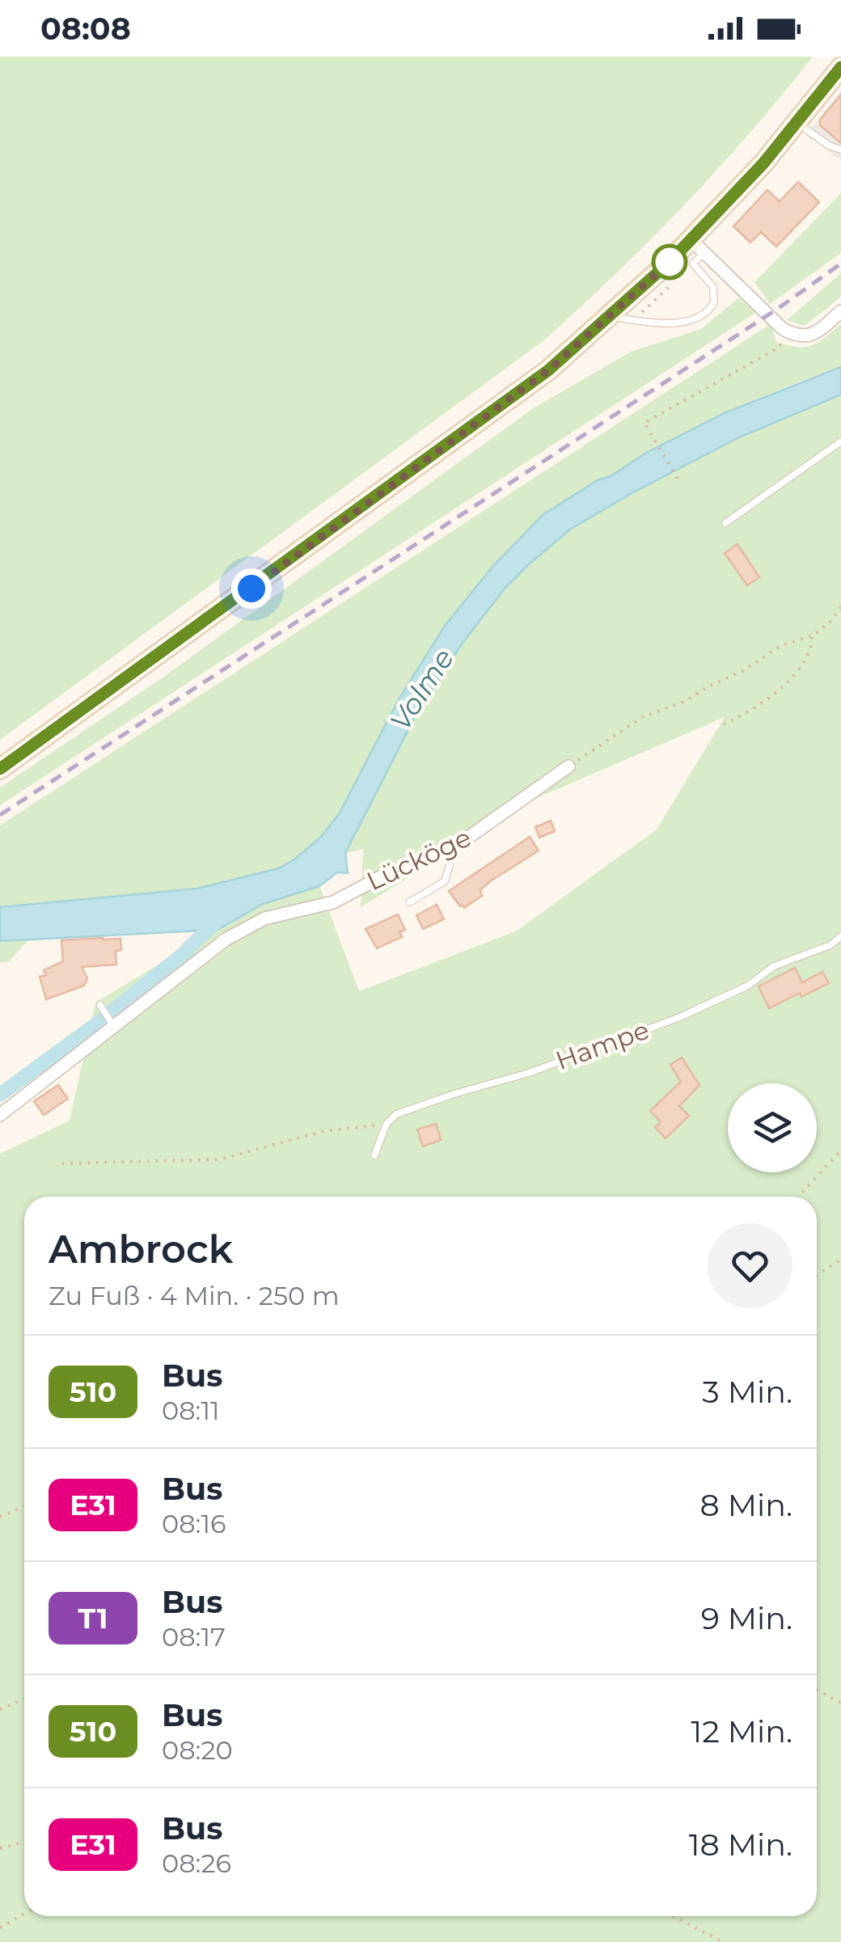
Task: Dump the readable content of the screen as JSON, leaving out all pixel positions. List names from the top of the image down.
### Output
{
  "streets": {
    "street": ["Lücköge"],
    "lane": ["Hampe"]
  },
  "water": ["Volme"],
  "lines": ["bus line 510"],
  "page": {
    "status": "08:08",
    "heading": ["Ambrock", "Zu Fuß · 4 Min. · 250 m"],
    "list": [
      {
        "mark": "510",
        "name": "Bus",
        "note": "08:11",
        "value": "3 Min."
      },
      {
        "mark": "E31",
        "name": "Bus",
        "note": "08:16",
        "value": "8 Min."
      },
      {
        "mark": "T1",
        "name": "Bus",
        "note": "08:17",
        "value": "9 Min."
      },
      {
        "mark": "510",
        "name": "Bus",
        "note": "08:20",
        "value": "12 Min."
      },
      {
        "mark": "E31",
        "name": "Bus",
        "note": "08:26",
        "value": "18 Min."
      }
    ]
  }
}
